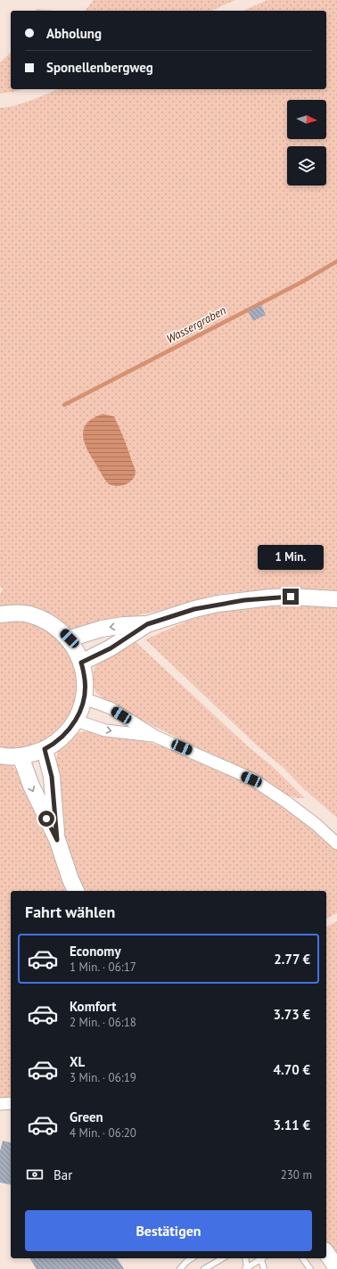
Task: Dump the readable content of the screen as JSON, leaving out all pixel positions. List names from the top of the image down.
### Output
{
  "water": ["Wassergraben"],
  "north": "right",
  "page": {
    "banner": ["Abholung", "Sponellenbergweg"],
    "bubble": "1 Min.",
    "heading": "Fahrt wählen",
    "list": [
      {
        "name": "Economy",
        "note": "1 Min. · 06:17",
        "value": "2.77 €"
      },
      {
        "name": "Komfort",
        "note": "2 Min. · 06:18",
        "value": "3.73 €"
      },
      {
        "name": "XL",
        "note": "3 Min. · 06:19",
        "value": "4.70 €"
      },
      {
        "name": "Green",
        "note": "4 Min. · 06:20",
        "value": "3.11 €"
      }
    ],
    "pay": ["Bar", "230 m"],
    "buttons": "Bestätigen"
  }
}
